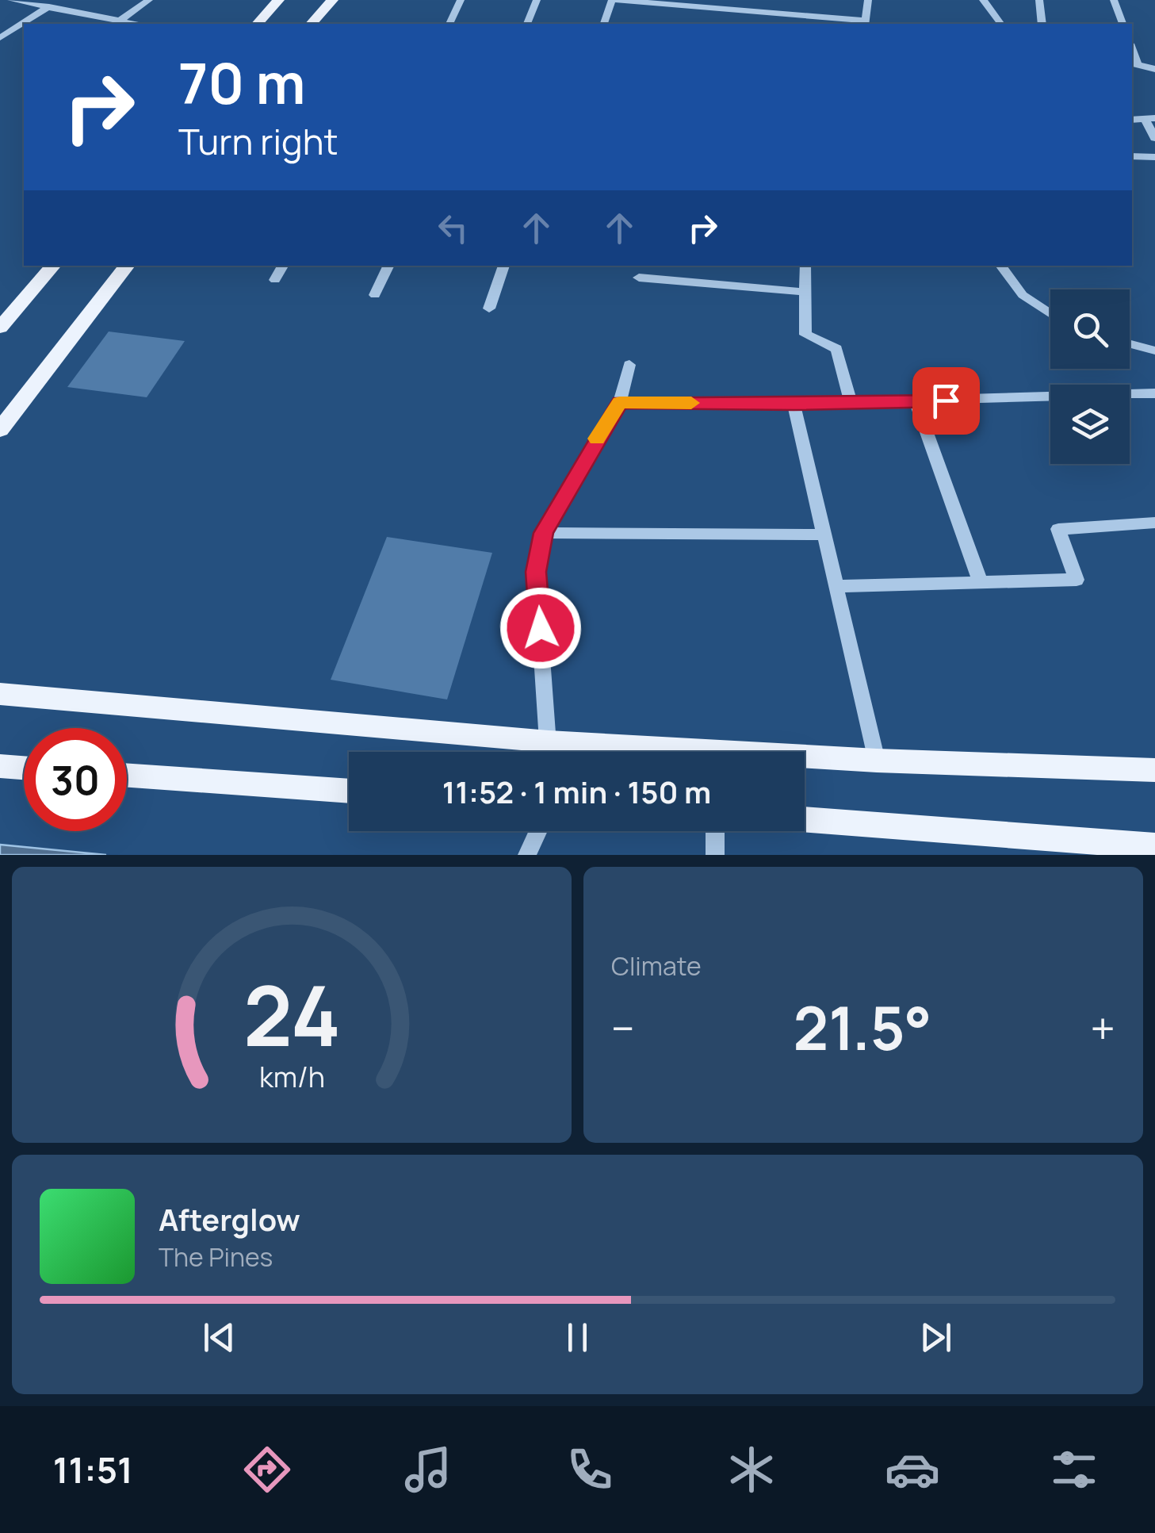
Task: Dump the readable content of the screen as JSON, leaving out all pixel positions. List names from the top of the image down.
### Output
{
  "page": {
    "turn": ["70 m", "Turn right"],
    "limit": "30",
    "trip": "11:52 · 1 min · 150 m",
    "tile": "Climate",
    "heat": ["−", "21.5°", "+"],
    "song": ["Afterglow", "The Pines"],
    "tabs": "11:51",
    "gauge": ["24", "km/h"]
  }
}
